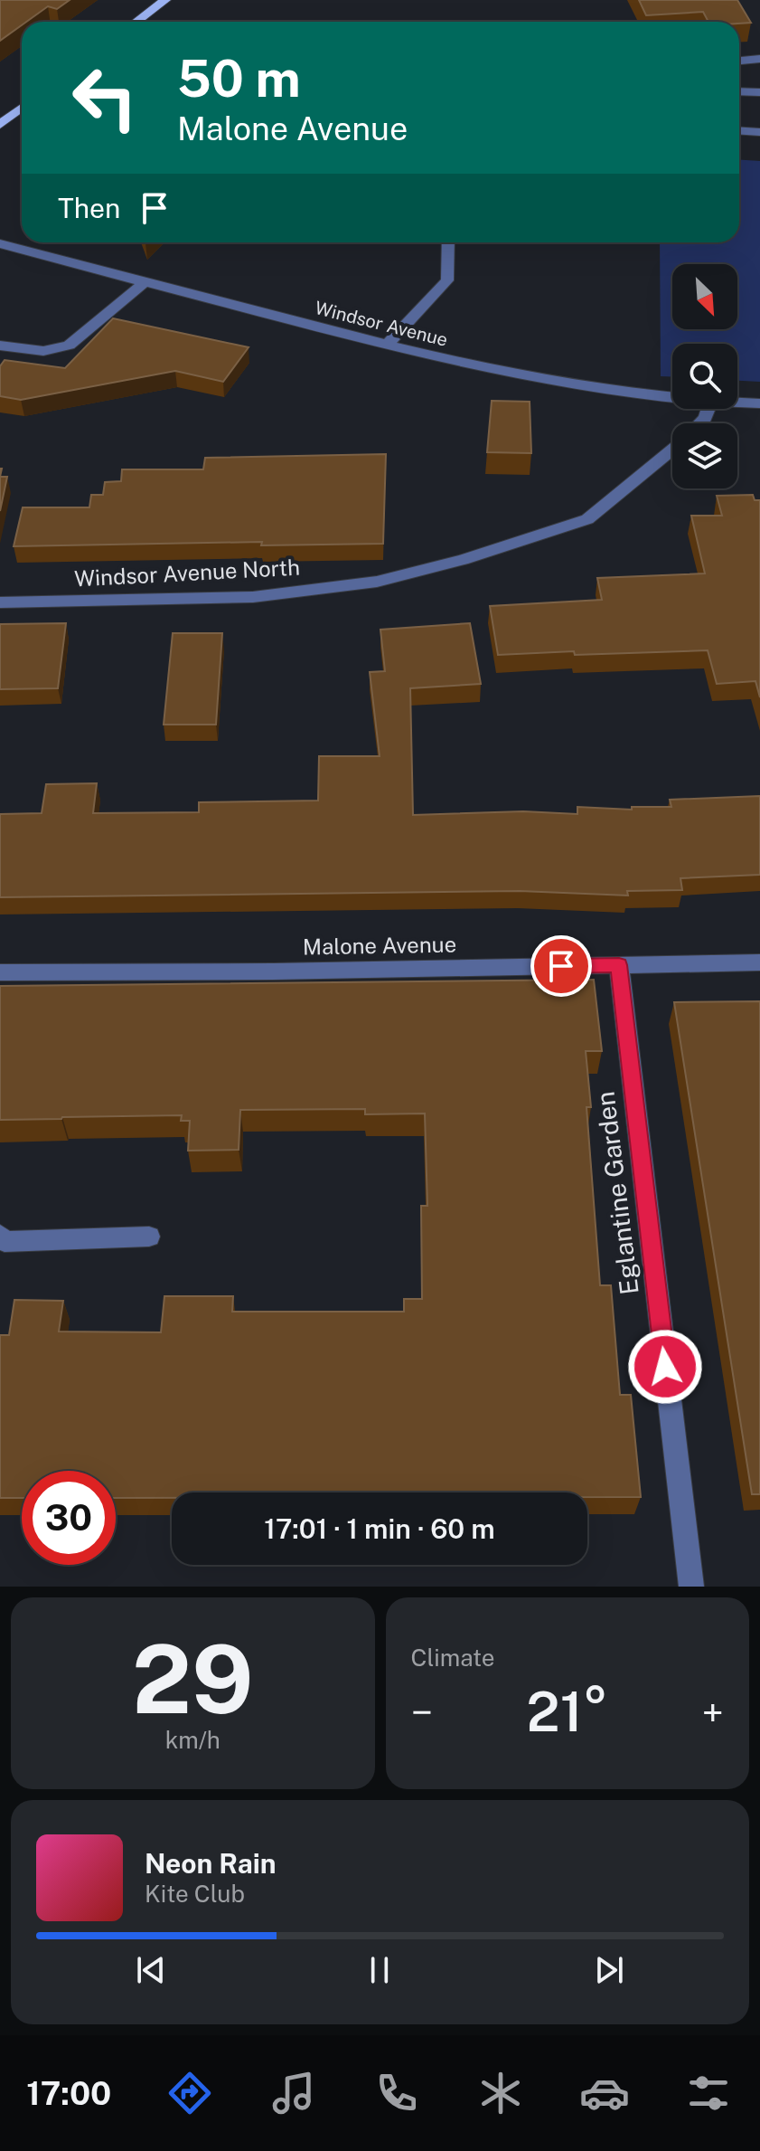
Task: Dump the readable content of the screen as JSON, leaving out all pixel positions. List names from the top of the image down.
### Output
{
  "streets": {
    "street": [
      "Windsor Avenue",
      "Windsor Avenue North",
      "Malone Avenue",
      "Eglantine Garden"
    ]
  },
  "crossings": [
    ["Malone Avenue", "Eglantine Garden"]
  ],
  "north": "bottom right",
  "page": {
    "turn": ["50 m", "Malone Avenue"],
    "then": "Then",
    "limit": "30",
    "trip": "17:01 · 1 min · 60 m",
    "tile": [
      ["29", "km/h"],
      "Climate"
    ],
    "heat": ["−", "21°", "+"],
    "song": ["Neon Rain", "Kite Club"],
    "tabs": "17:00"
  }
}
